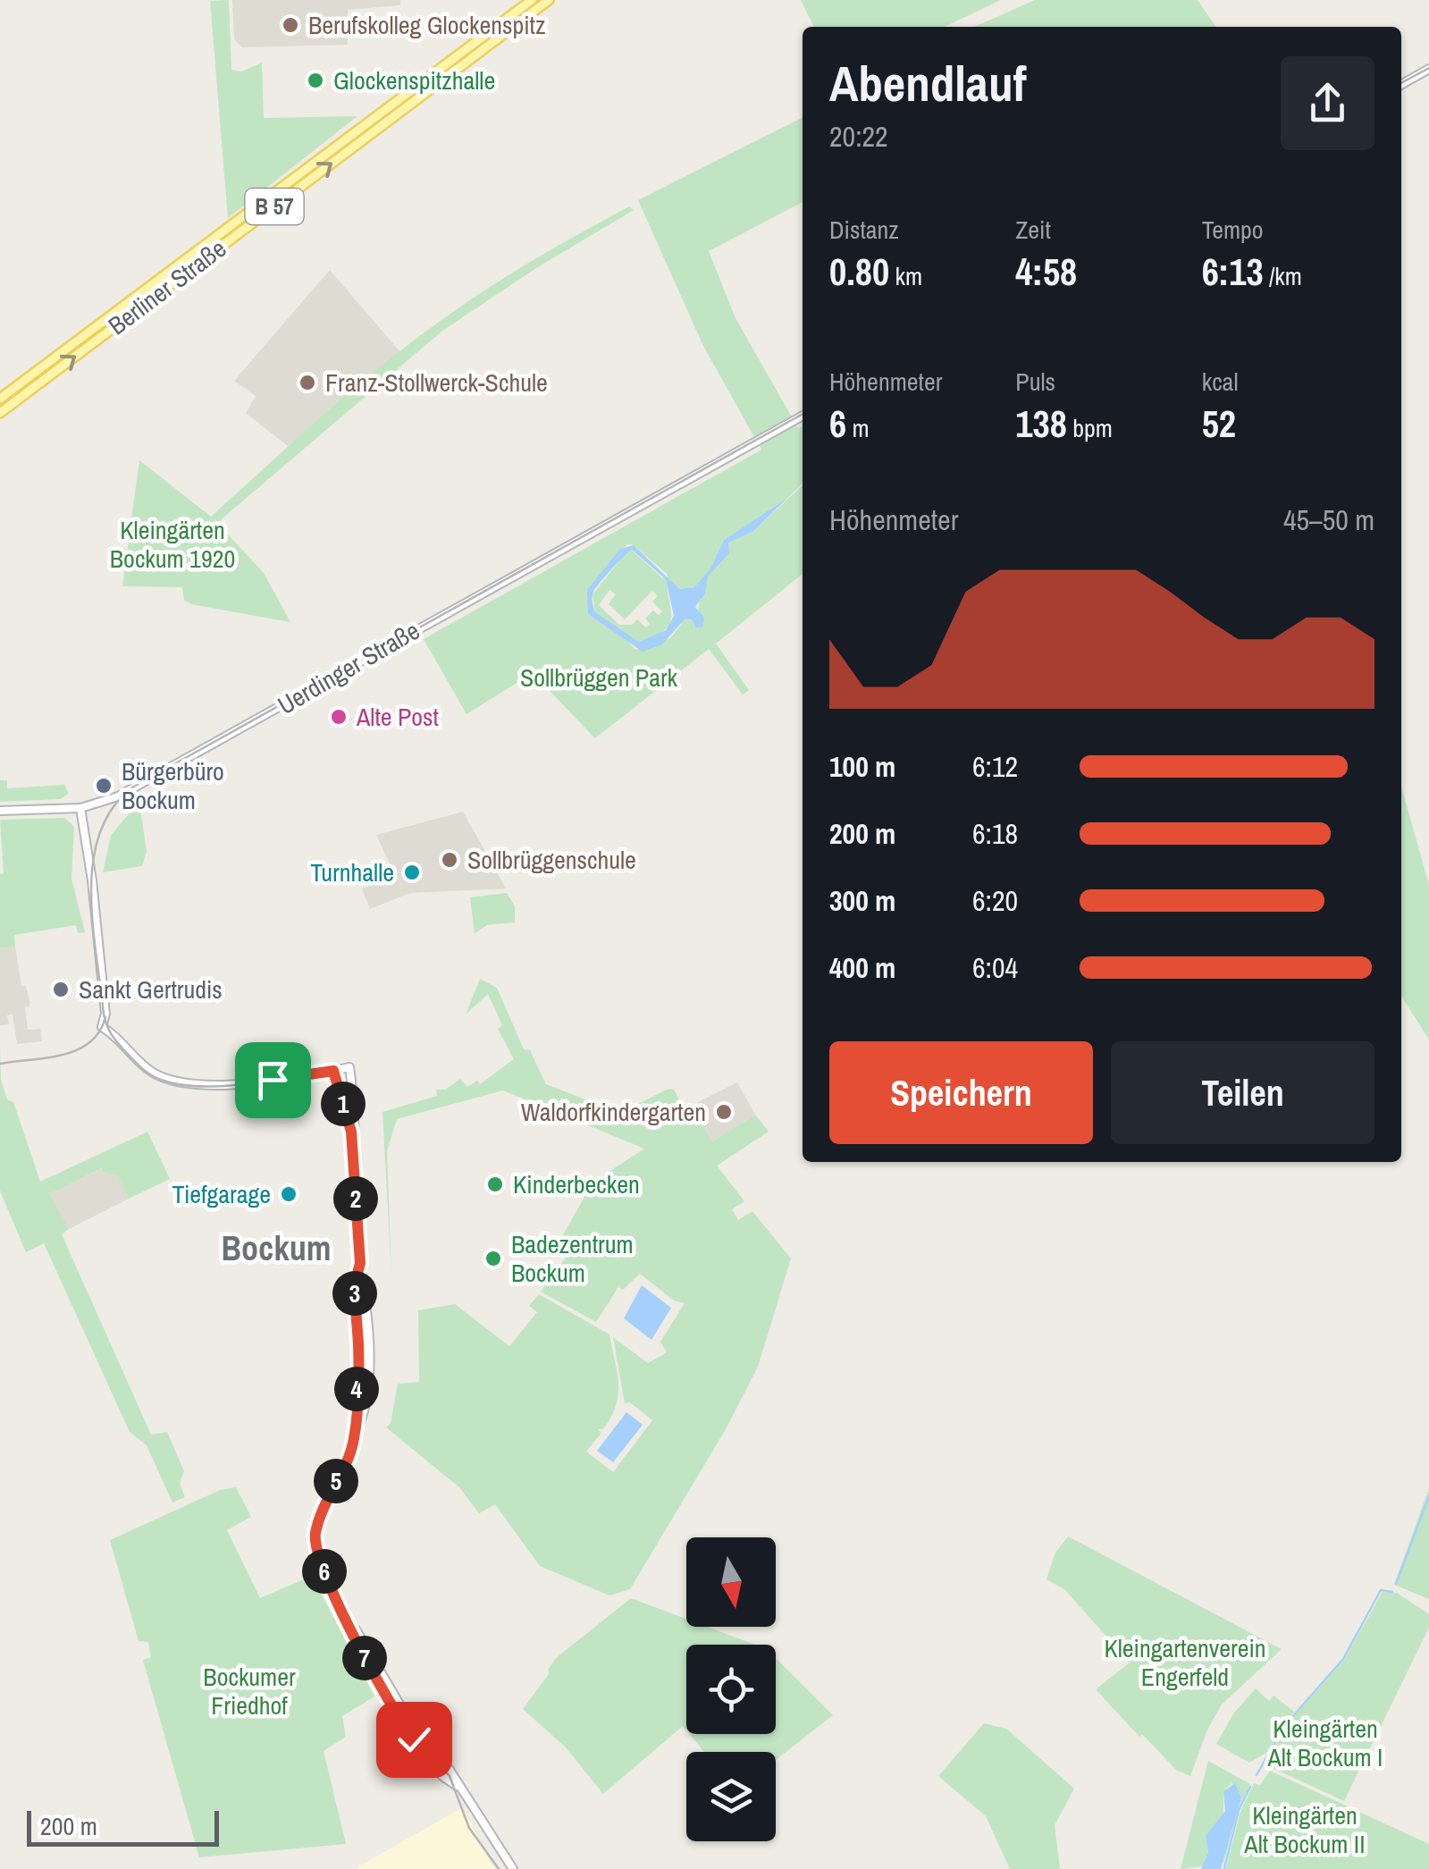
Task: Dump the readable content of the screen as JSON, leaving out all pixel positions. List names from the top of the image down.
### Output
{
  "streets": {
    "main road": ["B 57", "Berliner Straße", "Uerdinger Straße"]
  },
  "districts": ["Bockum"],
  "parks": [
    "Kleingärten Bockum 1920",
    "Sollbrüggen Park",
    "Kleingartenverein Engerfeld",
    "Bockumer Friedhof",
    "Kleingärten Alt Bockum I",
    "Kleingärten Alt Bockum II"
  ],
  "places": [
    "Berufskolleg Glockenspitz",
    "Glockenspitzhalle",
    "Franz-Stollwerck-Schule",
    "Alte Post",
    "Bürgerbüro Bockum",
    "Sollbrüggenschule",
    "Turnhalle",
    "Sankt Gertrudis",
    "Waldorfkindergarten",
    "Kinderbecken",
    "Tiefgarage",
    "Badezentrum Bockum"
  ],
  "scale_bar": "200 m",
  "north": "bottom",
  "page": {
    "heading": ["Abendlauf", "20:22"],
    "stats": [
      ["Distanz", "0.80 km"],
      ["Zeit", "4:58"],
      ["Tempo", "6:13 /km"],
      ["Höhenmeter", "6 m"],
      ["Puls", "138 bpm"],
      ["kcal", "52"]
    ],
    "chart": ["Höhenmeter", "45–50 m"],
    "list": [
      {
        "name": "100 m",
        "note": "6:12"
      },
      {
        "name": "200 m",
        "note": "6:18"
      },
      {
        "name": "300 m",
        "note": "6:20"
      },
      {
        "name": "400 m",
        "note": "6:04"
      }
    ],
    "buttons": ["Speichern", "Teilen"],
    "pins": [
      "1",
      "2",
      "3",
      "4",
      "5",
      "6",
      "7"
    ],
    "scale": "200 m"
  }
}
